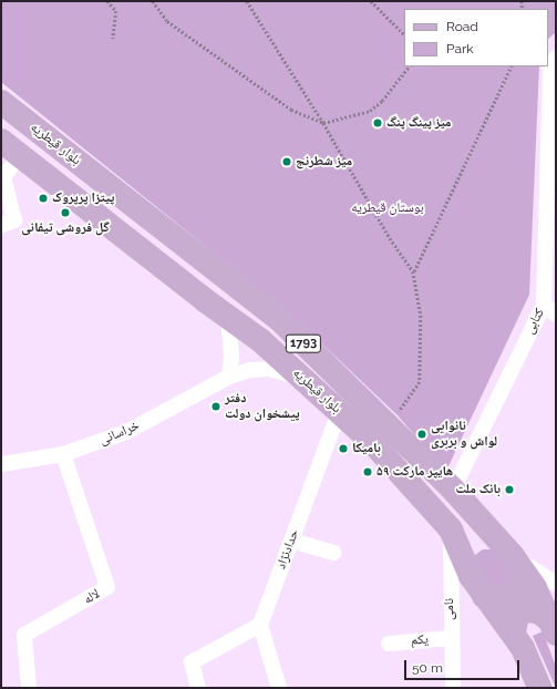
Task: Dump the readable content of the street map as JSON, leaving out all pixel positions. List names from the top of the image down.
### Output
{
  "streets": {
    "main road": ["بلوار قیطریه", "1793"],
    "street": [
      "کتابی",
      "خراسانی",
      "حدادنژاد",
      "لاله",
      "نامی",
      "یکم"
    ]
  },
  "crossings": [
    ["بلوار قیطریه", "کتابی"],
    ["بلوار قیطریه", "خراسانی"],
    ["بلوار قیطریه", "حدادنژاد"],
    ["بلوار قیطریه", "نامی"],
    ["خراسانی", "لاله"],
    ["نامی", "یکم"]
  ],
  "parks": ["بوستان قیطریه"],
  "places": [
    "میز پینگ پنگ",
    "میز شطرنج",
    "پیتزا پرپروک",
    "گل فروشی تیفانی",
    "دفتر پیشخوان دولت",
    "نانوایی لواش و بربری",
    "بامیکا",
    "هایپر مارکت ۵۹",
    "بانک ملت"
  ],
  "legend": ["Road", "Park"],
  "scale_bar": "50 m"
}
